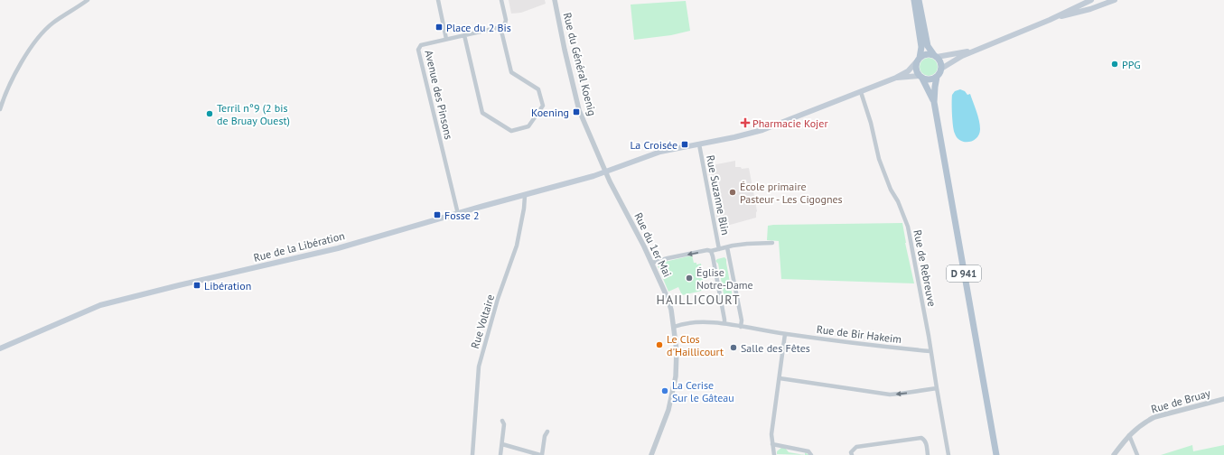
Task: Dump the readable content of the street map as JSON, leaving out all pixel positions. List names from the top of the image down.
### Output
{
  "streets": {
    "main road": ["Rue de la Libération", "D 941"],
    "street": [
      "Rue du Général Koenig",
      "Avenue des Pinsons",
      "Rue Suzanne Blin",
      "Rue du 1er Mai",
      "Rue de Rebreuve",
      "Rue Voltaire",
      "Rue de Bir Hakeim",
      "Rue de Bruay"
    ]
  },
  "crossings": [
    ["Rue du Général Koenig", "Rue du 1er Mai"],
    ["Rue du Général Koenig", "Rue de la Libération"],
    ["Avenue des Pinsons", "Rue de la Libération"],
    ["Rue Suzanne Blin", "Rue de la Libération"],
    ["Rue du 1er Mai", "Rue de la Libération"],
    ["Rue du 1er Mai", "Rue de Bir Hakeim"],
    ["Rue de la Libération", "Rue de Rebreuve"],
    ["Rue de la Libération", "Rue Voltaire"],
    ["Rue de Rebreuve", "Rue de Bir Hakeim"]
  ],
  "districts": ["HAILLICOURT"],
  "places": {
    "transit": [
      "Place du 2 Bis",
      "Koening",
      "La Croisée",
      "Fosse 2",
      "Libération"
    ],
    "other": [
      "PPG",
      "Terril n°9 (2 bis de Bruay Ouest)",
      "École primaire Pasteur - Les Cigognes",
      "Église Notre-Dame",
      "Le Clos d'Haillicourt",
      "Salle des Fêtes",
      "La Cerise Sur le Gâteau"
    ],
    "health": ["Pharmacie Kojer"]
  }
}
